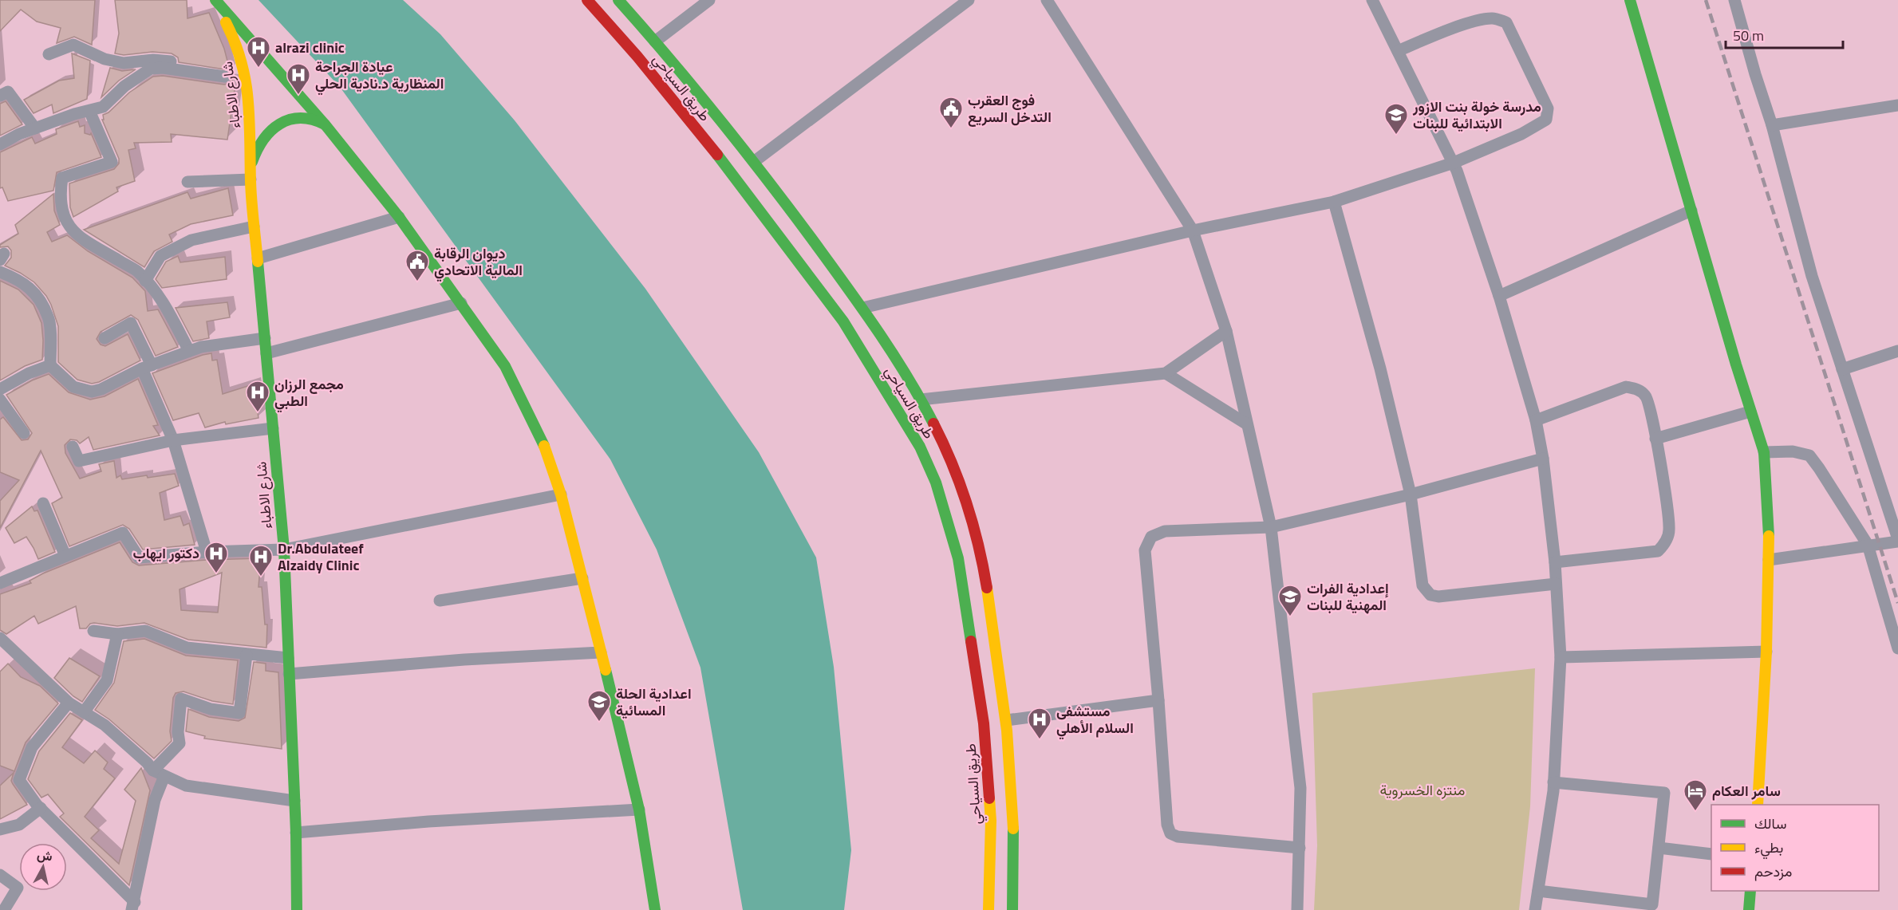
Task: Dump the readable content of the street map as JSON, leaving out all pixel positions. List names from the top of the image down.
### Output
{
  "streets": {
    "street": ["طريق السياحي", "شارع الاطباء"]
  },
  "parks": ["منتزه الخسروية"],
  "places": {
    "hospital": [
      "alrazi clinic",
      "عيادة الجراحة المنظارية د.نادية الحلي",
      "مجمع الرزان الطبي",
      "دكتور ايهاب",
      "Dr.Abdulateef Alzaidy Clinic",
      "مستشفى السلام الأهلي"
    ],
    "public building": ["فوج العقرب التدخل السريع", "ديوان الرقابة المالية الاتحادي"],
    "school or university": ["مدرسة خولة بنت الازور الابتدائية للبنات", "إعدادية الفرات المهنية للبنات", "اعدادية الحلة المسائية"],
    "hotel": ["سامر العكام"]
  },
  "legend": ["سالك", "بطيء", "مزدحم"],
  "scale_bar": "50 m",
  "north": "top"
}
